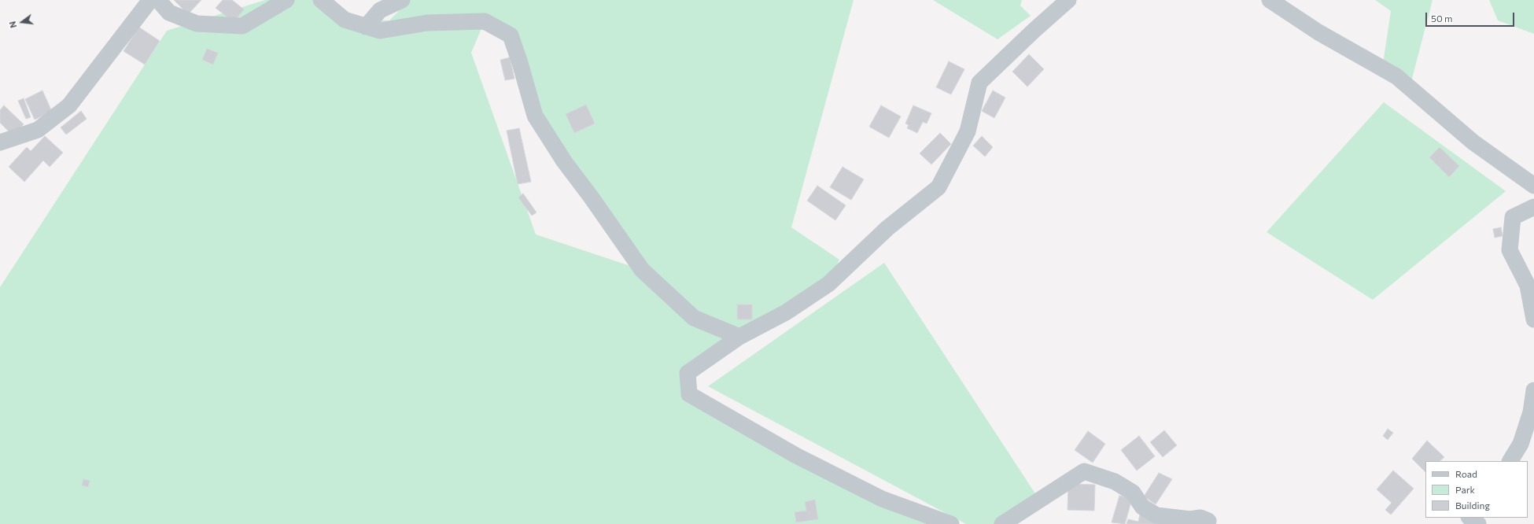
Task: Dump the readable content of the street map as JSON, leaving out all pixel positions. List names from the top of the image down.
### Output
{
  "legend": ["Road", "Park", "Building"],
  "scale_bar": "50 m",
  "north": "left"
}
